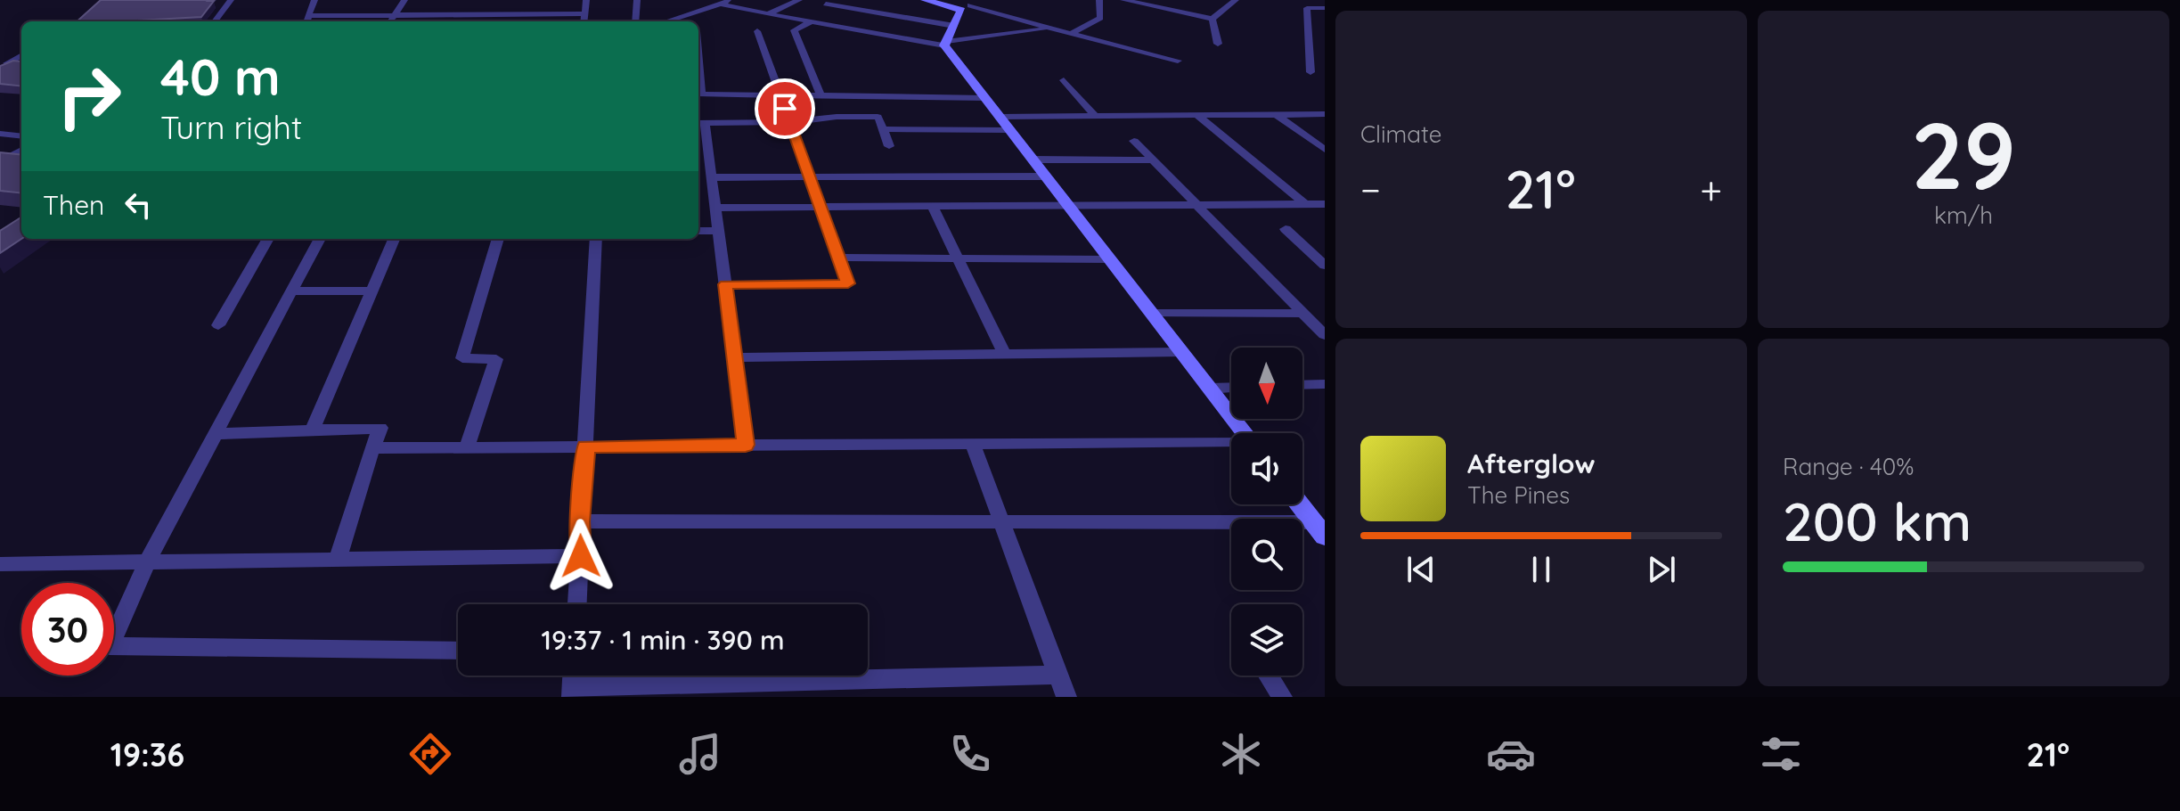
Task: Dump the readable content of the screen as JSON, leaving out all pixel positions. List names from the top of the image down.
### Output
{
  "north": "bottom",
  "page": {
    "tile": [
      "Climate",
      ["29", "km/h"],
      ["Range · 40%", "200 km"]
    ],
    "turn": ["40 m", "Turn right"],
    "heat": ["−", "21°", "+"],
    "then": "Then",
    "song": ["Afterglow", "The Pines"],
    "limit": "30",
    "trip": "19:37 · 1 min · 390 m",
    "tabs": ["19:36", "21°"]
  }
}
